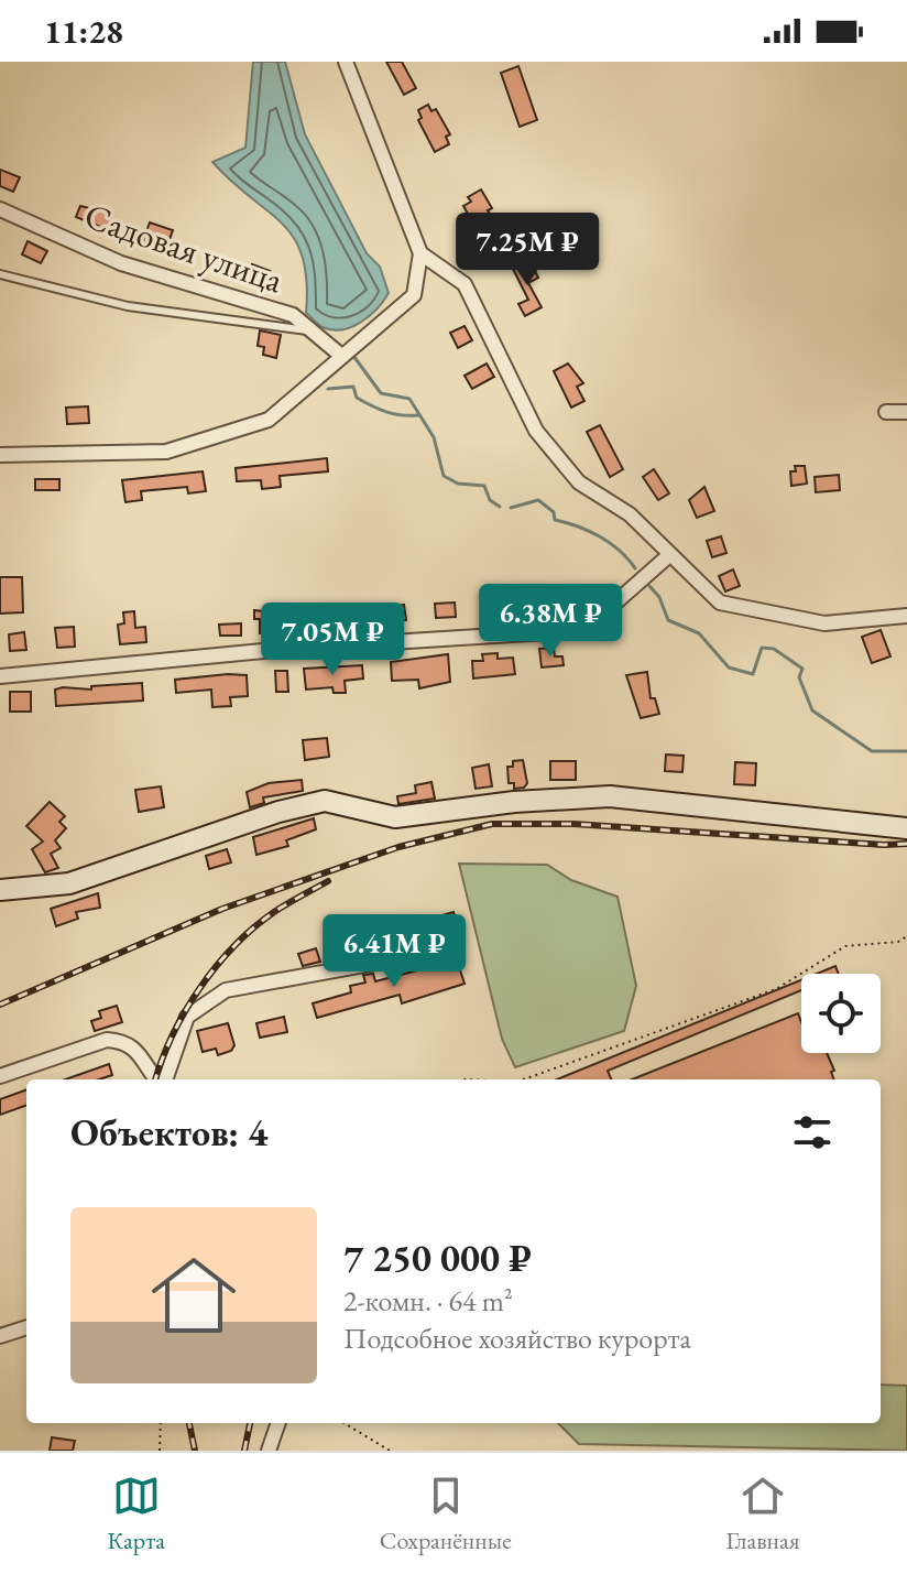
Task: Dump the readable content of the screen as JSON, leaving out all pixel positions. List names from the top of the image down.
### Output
{
  "streets": {
    "street": ["Садовая улица"]
  },
  "page": {
    "status": "11:28",
    "price": [
      "7.25M ₽",
      "6.38M ₽",
      "7.05M ₽",
      "6.41M ₽"
    ],
    "heading": "Объектов: 4",
    "list": [
      {
        "name": "7 250 000 ₽",
        "note": "2-комн. · 64 m² · Подсобное хозяйство курорта"
      }
    ],
    "tabs": ["Карта", "Сохранённые", "Главная"]
  }
}
